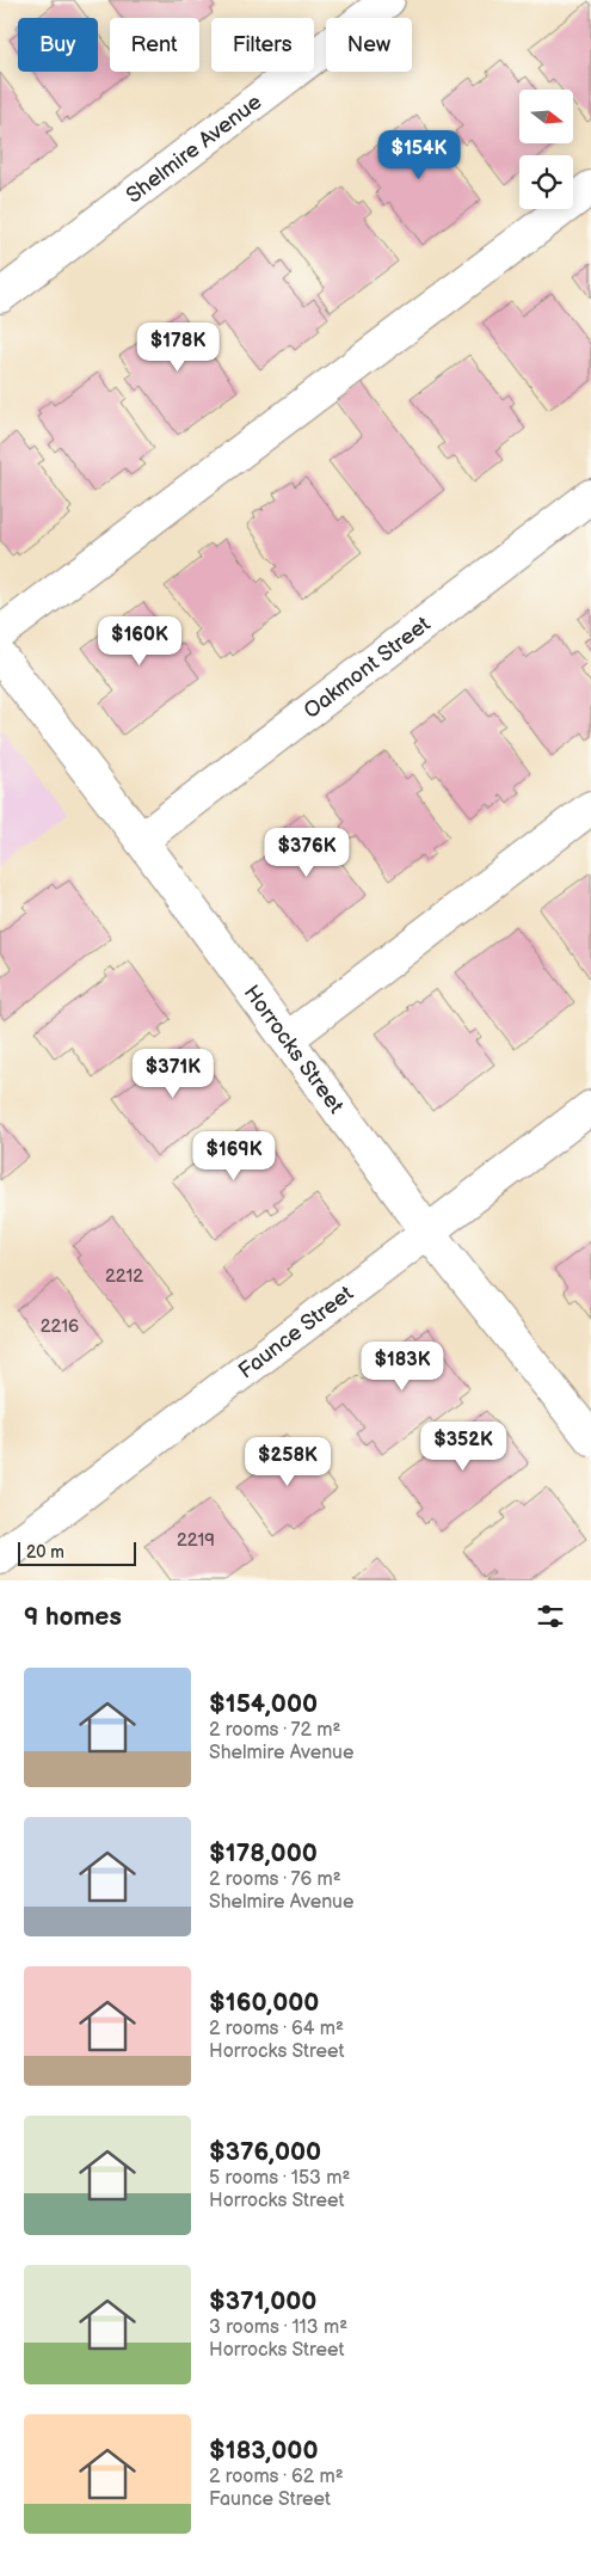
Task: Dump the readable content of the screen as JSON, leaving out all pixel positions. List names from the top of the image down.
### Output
{
  "streets": {
    "street": [
      "Shelmire Avenue",
      "Oakmont Street",
      "Horrocks Street",
      "Faunce Street"
    ]
  },
  "crossings": [
    ["Oakmont Street", "Horrocks Street"],
    ["Horrocks Street", "Faunce Street"]
  ],
  "house_numbers": ["2212", "2216", "2219"],
  "scale_bar": "20 m",
  "north": "right",
  "page": {
    "chip": [
      "Buy",
      "Rent",
      "Filters",
      "New"
    ],
    "price": [
      "$154K",
      "$178K",
      "$160K",
      "$376K",
      "$371K",
      "$169K",
      "$183K",
      "$352K",
      "$258K"
    ],
    "scale": "20 m",
    "heading": "9 homes",
    "list": [
      {
        "name": "$154,000",
        "note": "2 rooms · 72 m² · Shelmire Avenue"
      },
      {
        "name": "$178,000",
        "note": "2 rooms · 76 m² · Shelmire Avenue"
      },
      {
        "name": "$160,000",
        "note": "2 rooms · 64 m² · Horrocks Street"
      },
      {
        "name": "$376,000",
        "note": "5 rooms · 153 m² · Horrocks Street"
      },
      {
        "name": "$371,000",
        "note": "3 rooms · 113 m² · Horrocks Street"
      },
      {
        "name": "$183,000",
        "note": "2 rooms · 62 m² · Faunce Street"
      }
    ]
  }
}
